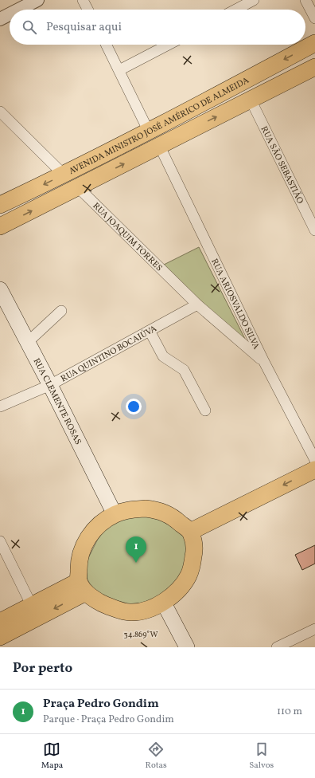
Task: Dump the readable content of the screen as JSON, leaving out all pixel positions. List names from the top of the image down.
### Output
{
  "streets": {
    "main road": ["AVENIDA MINISTRO JOSÉ AMÉRICO DE ALMEIDA", "RUA CLEMENTE ROSAS"],
    "street": [
      "RUA SÃO SEBASTIÃO",
      "RUA JOAQUIM TORRES",
      "RUA ARIOSVALDO SILVA",
      "RUA QUINTINO BOCAIÚVA"
    ]
  },
  "crossings": [
    ["AVENIDA MINISTRO JOSÉ AMÉRICO DE ALMEIDA", "RUA SÃO SEBASTIÃO"],
    ["AVENIDA MINISTRO JOSÉ AMÉRICO DE ALMEIDA", "RUA JOAQUIM TORRES"],
    ["AVENIDA MINISTRO JOSÉ AMÉRICO DE ALMEIDA", "RUA ARIOSVALDO SILVA"],
    ["RUA JOAQUIM TORRES", "RUA ARIOSVALDO SILVA"],
    ["RUA JOAQUIM TORRES", "RUA QUINTINO BOCAIÚVA"],
    ["RUA QUINTINO BOCAIÚVA", "RUA CLEMENTE ROSAS"]
  ],
  "page": {
    "search": "Pesquisar aqui",
    "pins": "1",
    "heading": "Por perto",
    "list": [
      {
        "mark": "1",
        "name": "Praça Pedro Gondim",
        "note": "Parque · Praça Pedro Gondim",
        "value": "110 m"
      }
    ],
    "nav": ["Mapa", "Rotas", "Salvos"]
  },
  "coordinates": ["34.869°W"]
}
